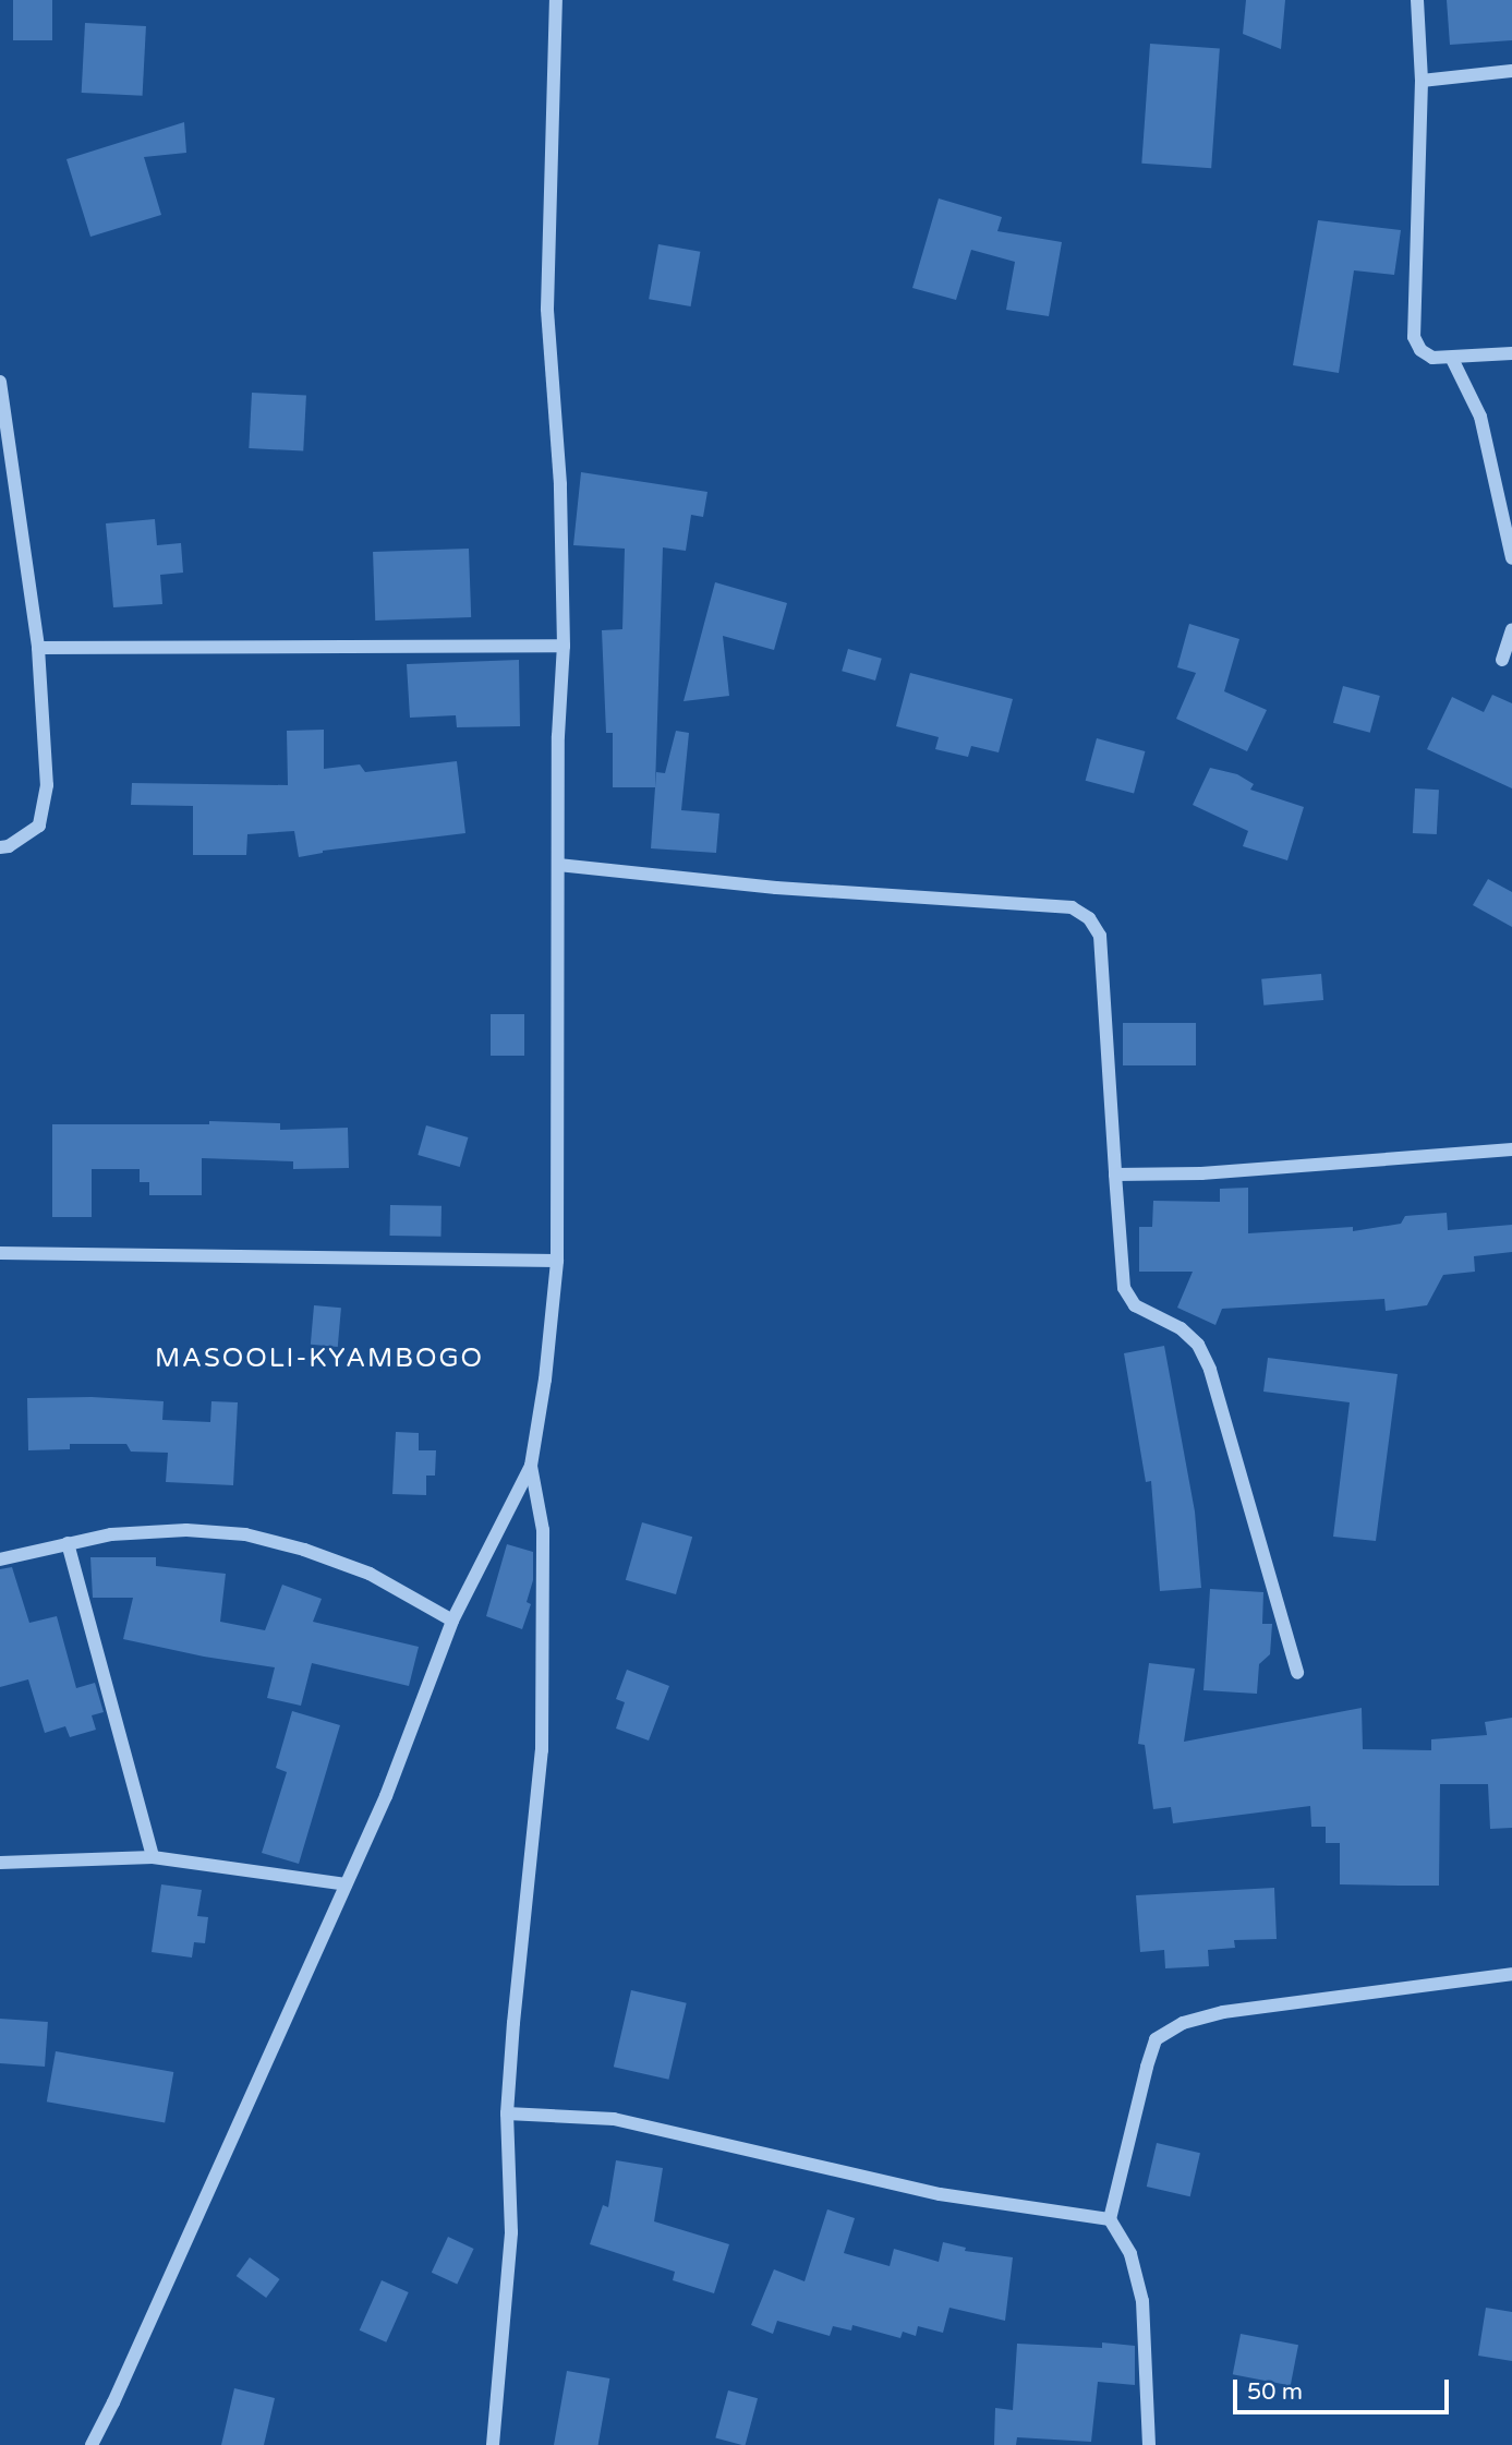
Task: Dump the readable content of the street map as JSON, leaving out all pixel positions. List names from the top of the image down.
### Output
{
  "districts": ["MASOOLI-KYAMBOGO"],
  "scale_bar": "50 m"
}
